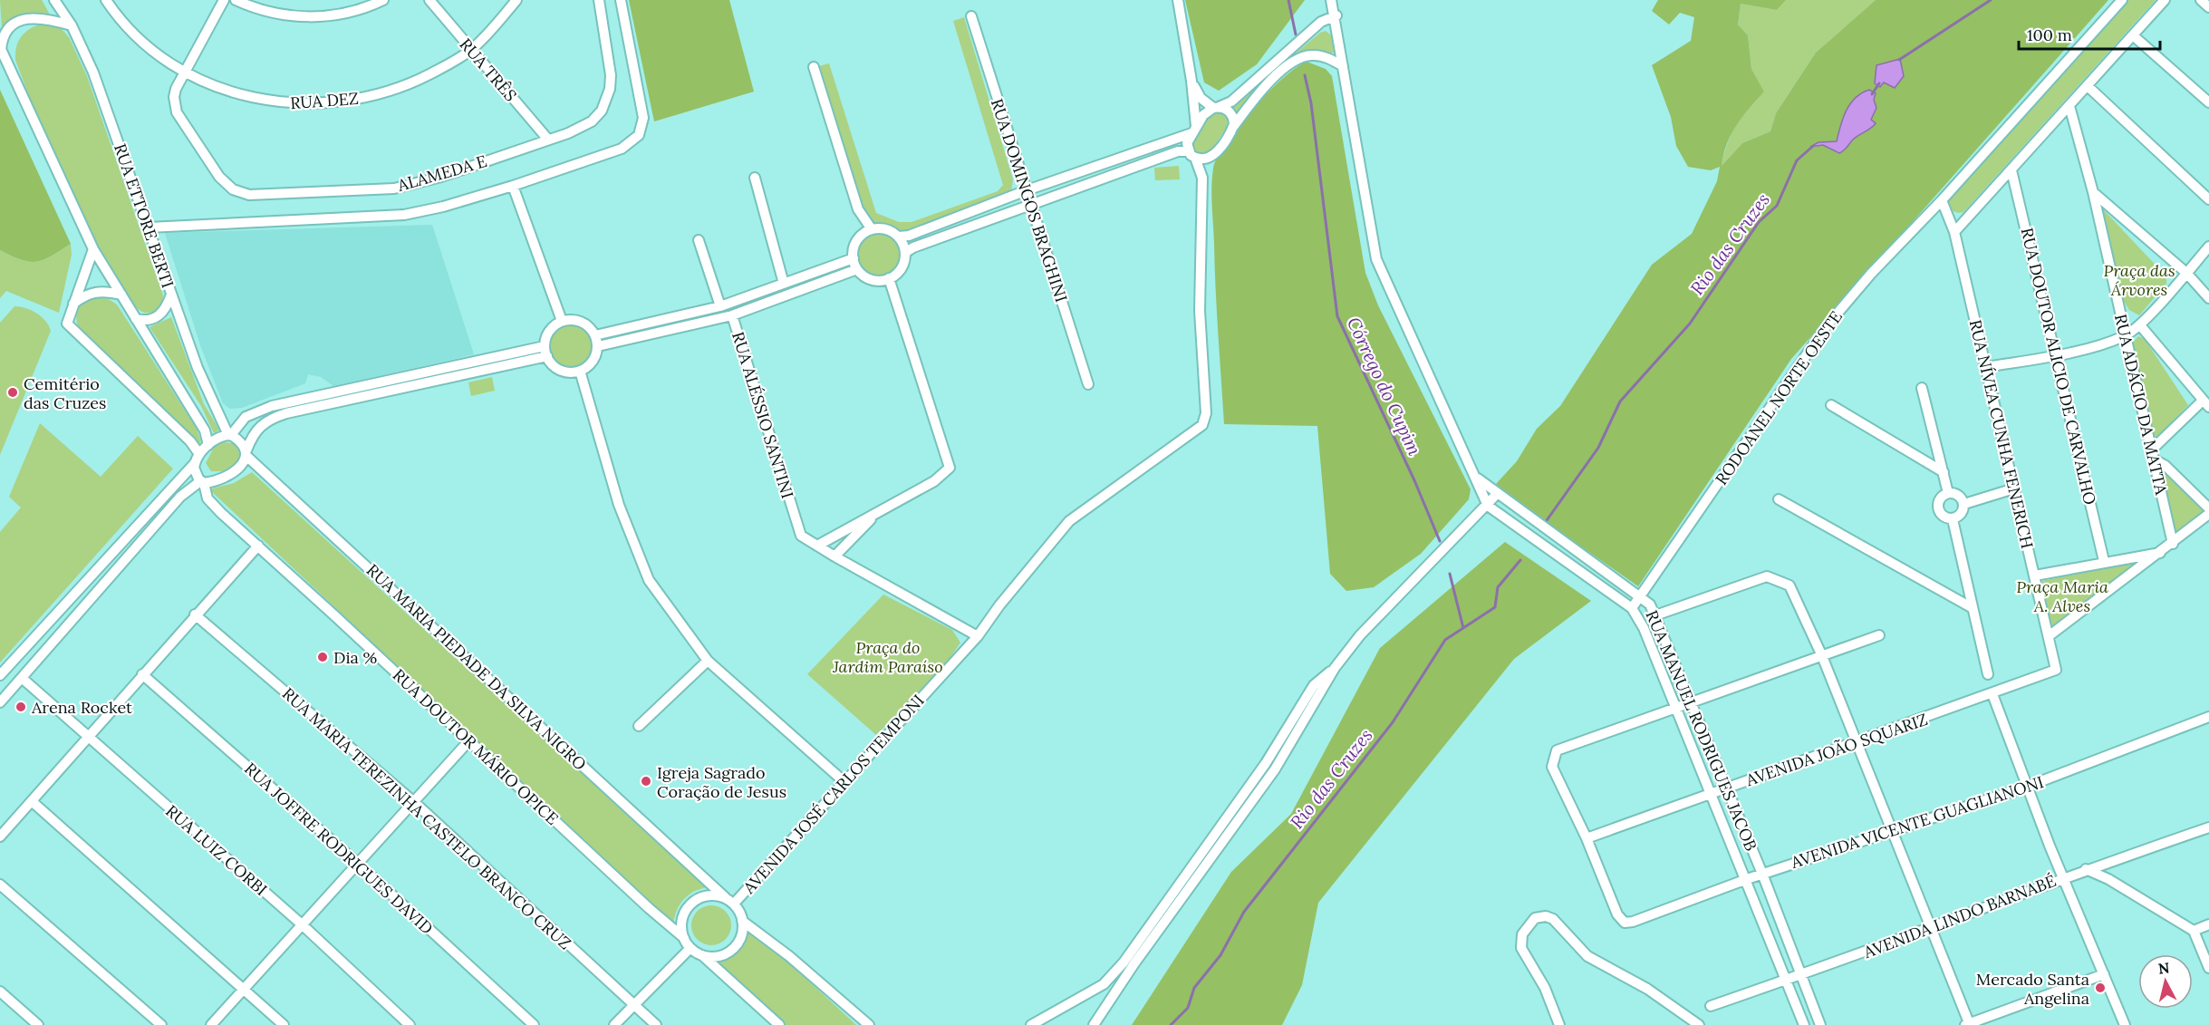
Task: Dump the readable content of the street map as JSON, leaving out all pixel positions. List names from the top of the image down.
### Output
{
  "streets": {
    "street": [
      "RUA TRÊS",
      "RUA DEZ",
      "ALAMEDA E",
      "RUA DOMINGOS BRAGHINI",
      "RUA ETTORE BERTI",
      "RUA DOUTOR ALICIO DE CARVALHO",
      "RODOANEL NORTE OESTE",
      "RUA ADÁCIO DA MATTA",
      "RUA ALÉSSIO SANTINI",
      "RUA NÍVEA CUNHA FENERICH",
      "RUA MARIA PIEDADE DA SILVA NIGRO",
      "RUA MANUEL RODRIGUES JACOB",
      "RUA DOUTOR MÁRIO OPICE",
      "AVENIDA JOÃO SQUARIZ",
      "AVENIDA JOSÉ CARLOS TEMPONI",
      "RUA MARIA TEREZINHA CASTELO BRANCO CRUZ",
      "AVENIDA VICENTE GUAGLIANONI",
      "RUA JOFFRE RODRIGUES DAVID",
      "RUA LUIZ CORBI",
      "AVENIDA LINDO BARNABÉ"
    ]
  },
  "crossings": [
    ["RUA TRÊS", "RUA DEZ"],
    ["RUA TRÊS", "ALAMEDA E"],
    ["RUA DEZ", "ALAMEDA E"],
    ["RUA ETTORE BERTI", "RUA MARIA PIEDADE DA SILVA NIGRO"],
    ["RUA ETTORE BERTI", "RUA DOUTOR MÁRIO OPICE"],
    ["RODOANEL NORTE OESTE", "RUA NÍVEA CUNHA FENERICH"],
    ["RODOANEL NORTE OESTE", "RUA MANUEL RODRIGUES JACOB"],
    ["RUA ALÉSSIO SANTINI", "AVENIDA JOSÉ CARLOS TEMPONI"],
    ["RUA NÍVEA CUNHA FENERICH", "AVENIDA JOÃO SQUARIZ"],
    ["RUA MARIA PIEDADE DA SILVA NIGRO", "RUA DOUTOR MÁRIO OPICE"],
    ["RUA MARIA PIEDADE DA SILVA NIGRO", "AVENIDA JOSÉ CARLOS TEMPONI"],
    ["RUA MANUEL RODRIGUES JACOB", "AVENIDA JOÃO SQUARIZ"],
    ["RUA MANUEL RODRIGUES JACOB", "AVENIDA VICENTE GUAGLIANONI"],
    ["RUA MANUEL RODRIGUES JACOB", "AVENIDA LINDO BARNABÉ"],
    ["RUA DOUTOR MÁRIO OPICE", "AVENIDA JOSÉ CARLOS TEMPONI"],
    ["AVENIDA JOÃO SQUARIZ", "AVENIDA VICENTE GUAGLIANONI"]
  ],
  "water": ["Rio das Cruzes", "Córrego do Cupim"],
  "parks": ["Praça das Árvores", "Praça Maria A. Alves", "Praça do Jardim Paraíso"],
  "places": [
    "Cemitério das Cruzes",
    "Dia %",
    "Arena Rocket",
    "Igreja Sagrado Coração de Jesus",
    "Mercado Santa Angelina"
  ],
  "scale_bar": "100 m",
  "north": "top"
}
